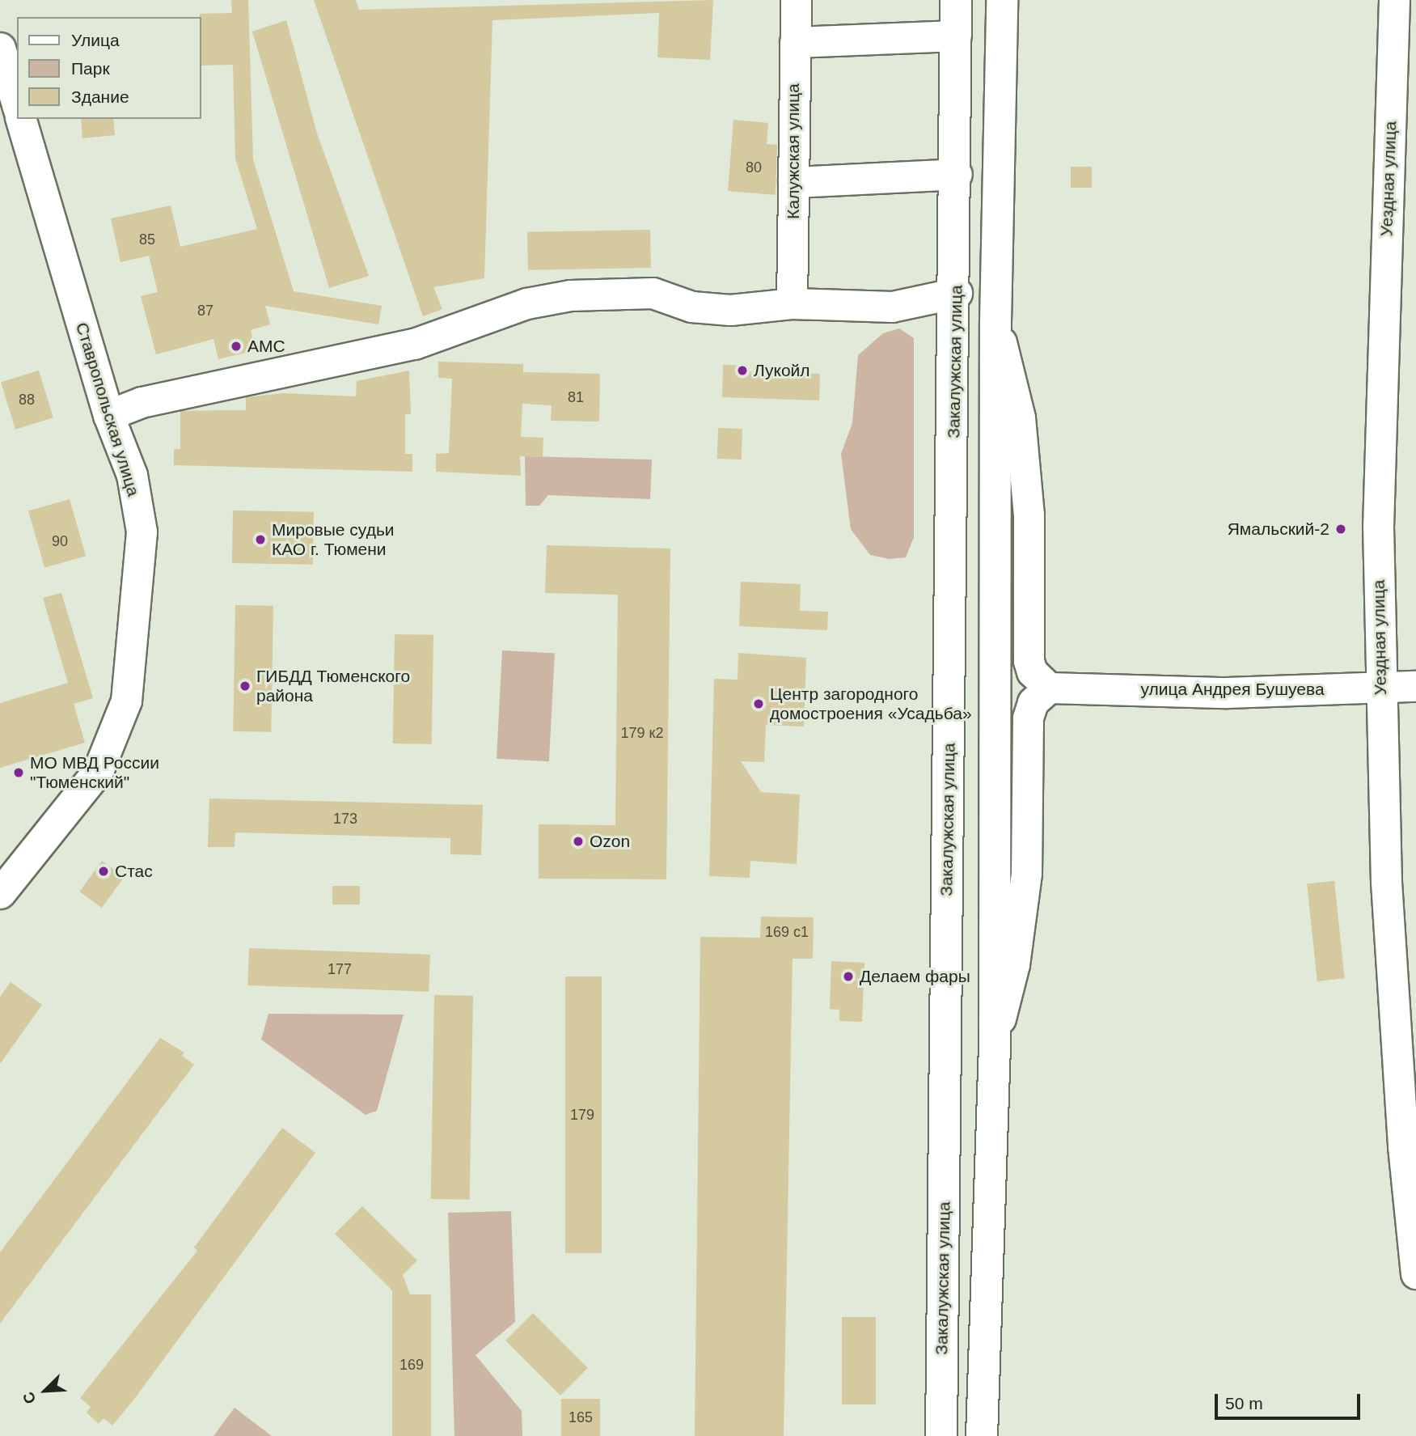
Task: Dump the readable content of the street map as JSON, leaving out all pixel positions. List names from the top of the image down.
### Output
{
  "streets": {
    "highway": ["Закалужская улица"],
    "street": [
      "Калужская улица",
      "Уездная улица",
      "Ставропольская улица",
      "улица Андрея Бушуева"
    ]
  },
  "crossings": [
    ["Уездная улица", "улица Андрея Бушуева"]
  ],
  "places": [
    "АМС",
    "Лукойл",
    "Ямальский-2",
    "Мировые судьи КАО г. Тюмени",
    "ГИБДД Тюменского района",
    "Центр загородного домостроения «Усадьба»",
    "МО МВД России \"Тюменский\"",
    "Ozon",
    "Стас",
    "Делаем фары"
  ],
  "house_numbers": [
    "80",
    "85",
    "87",
    "81",
    "88",
    "90",
    "179 к2",
    "173",
    "169 с1",
    "177",
    "179",
    "169",
    "165"
  ],
  "legend": ["Улица", "Парк", "Здание"],
  "scale_bar": "50 m",
  "north": "bottom left"
}
